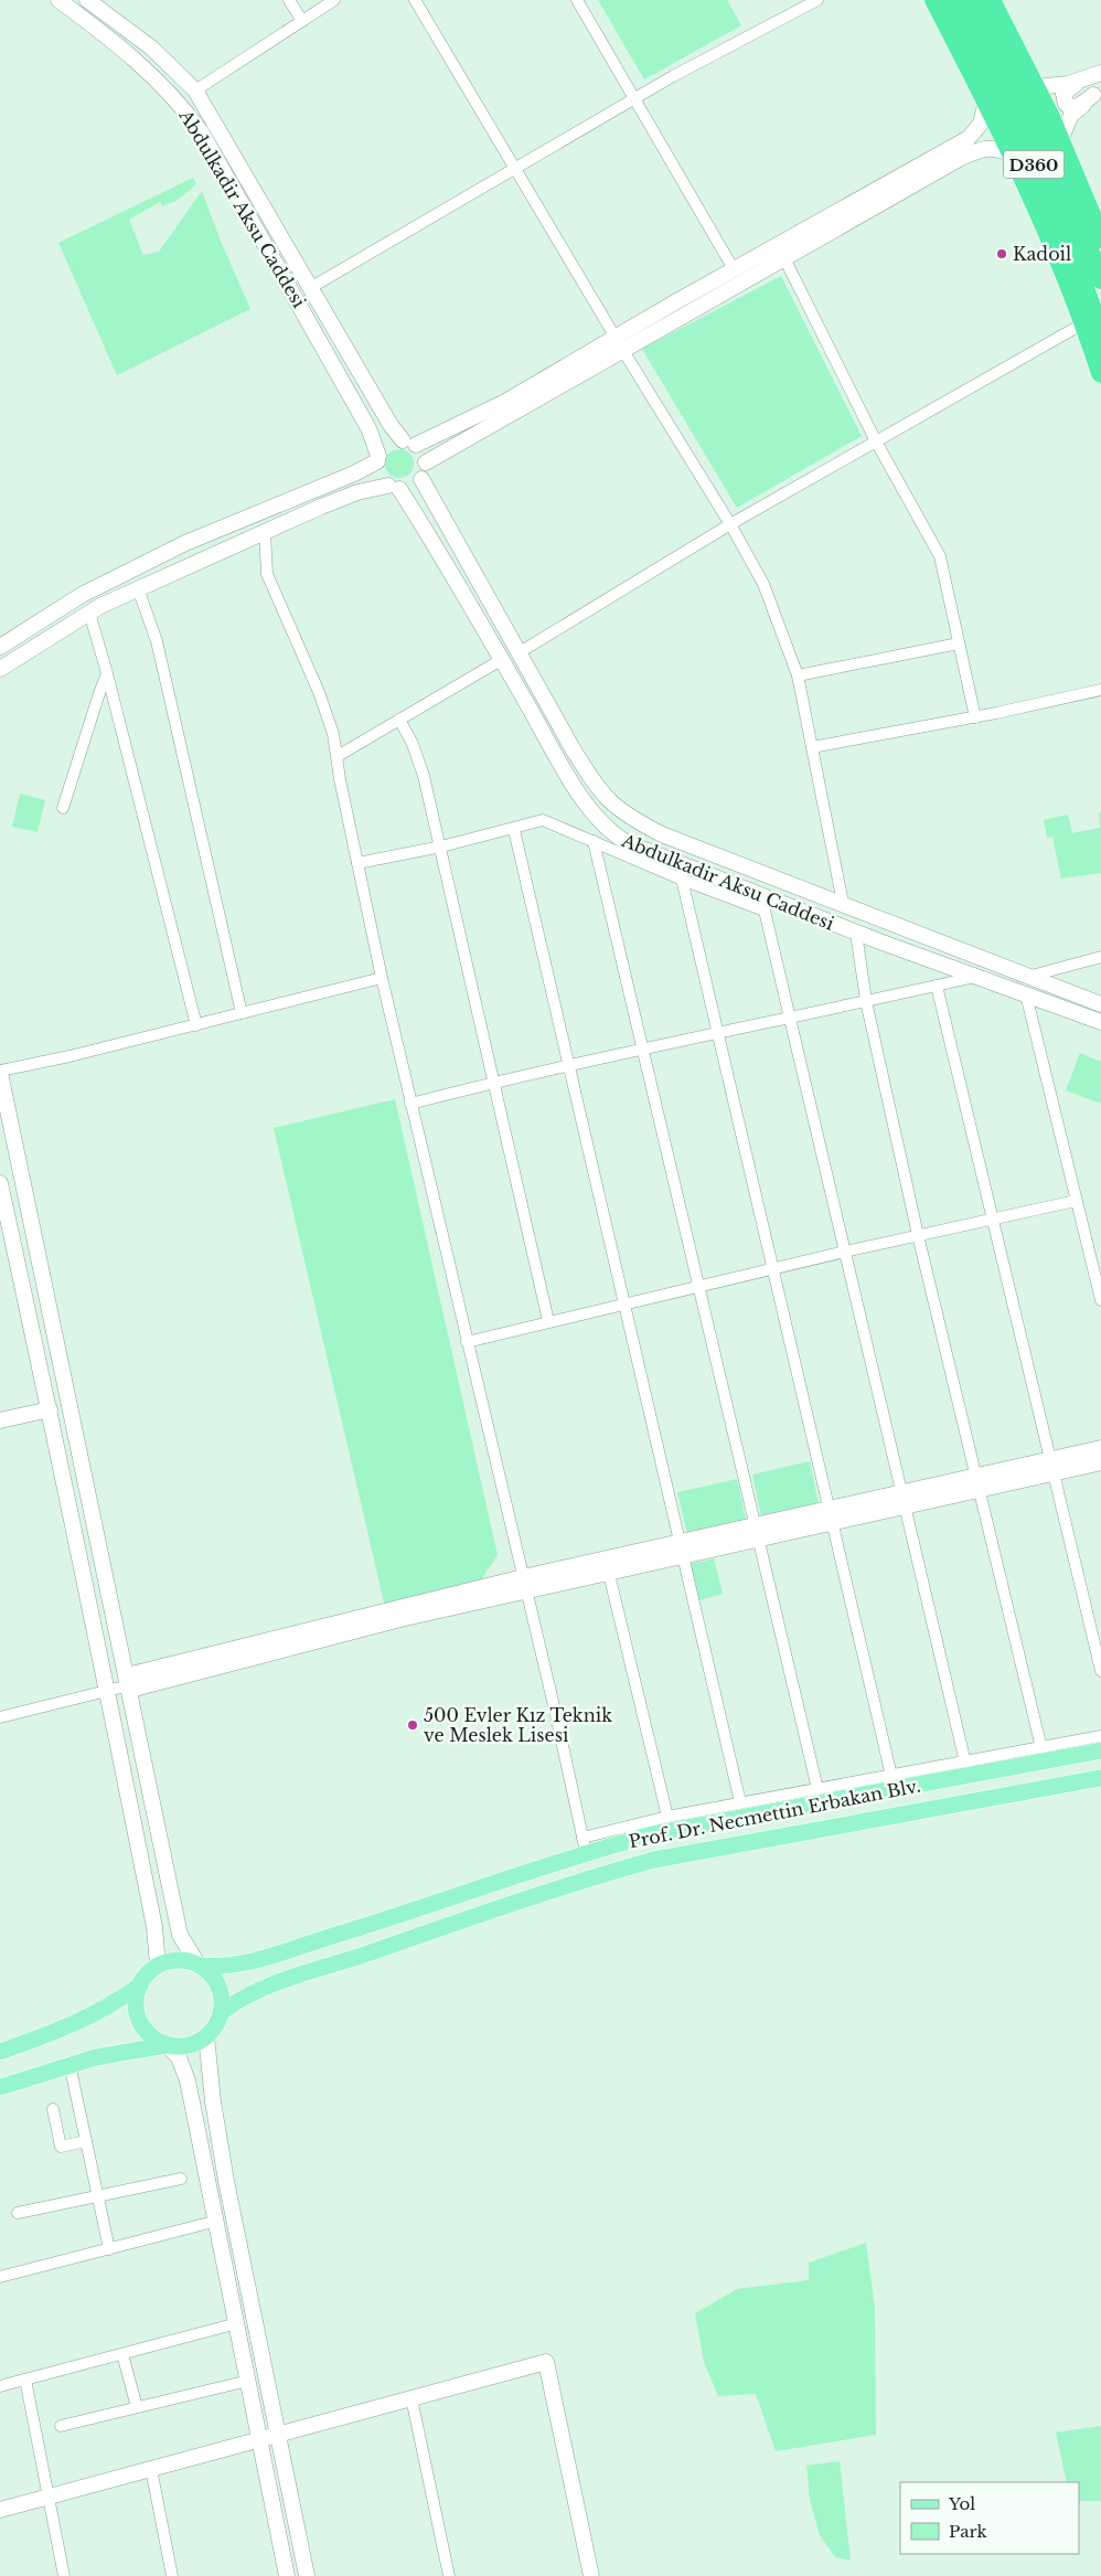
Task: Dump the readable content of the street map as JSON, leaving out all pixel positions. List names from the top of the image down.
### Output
{
  "streets": {
    "highway": ["D360"],
    "main road": ["Abdulkadir Aksu Caddesi", "Prof. Dr. Necmettin Erbakan Blv."]
  },
  "places": ["Kadoil", "500 Evler Kız Teknik ve Meslek Lisesi"],
  "legend": ["Yol", "Park"]
}
